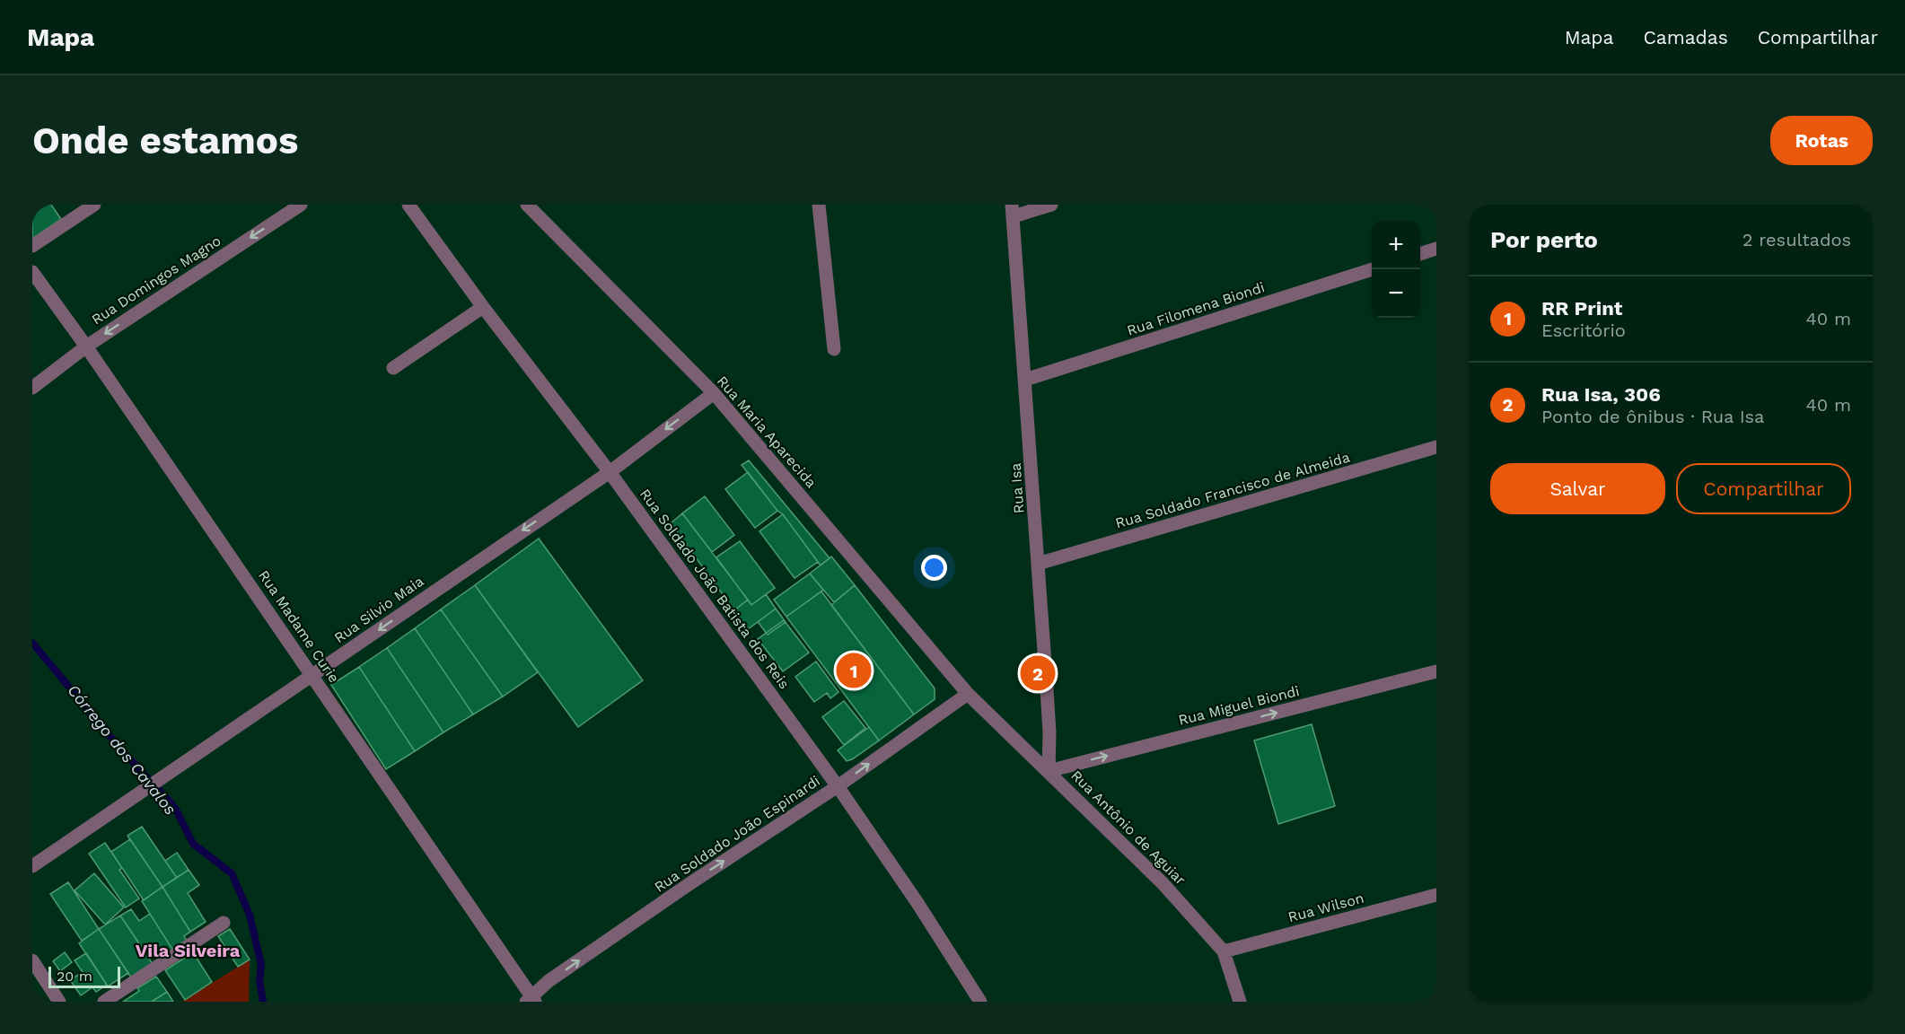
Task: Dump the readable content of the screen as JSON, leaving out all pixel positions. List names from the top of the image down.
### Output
{
  "streets": {
    "street": [
      "Rua Domingos Magno",
      "Rua Filomena Biondi",
      "Rua Maria Aparecida",
      "Rua Isa",
      "Rua Soldado Francisco de Almeida",
      "Rua Soldado João Batista dos Reis",
      "Rua Silvio Maia",
      "Rua Madame Curie",
      "Rua Miguel Biondi",
      "Rua Antônio de Aguiar",
      "Rua Soldado João Espinardi",
      "Rua Wilson"
    ]
  },
  "crossings": [
    ["Rua Domingos Magno", "Rua Madame Curie"],
    ["Rua Filomena Biondi", "Rua Isa"],
    ["Rua Maria Aparecida", "Rua Silvio Maia"],
    ["Rua Maria Aparecida", "Rua Antônio de Aguiar"],
    ["Rua Maria Aparecida", "Rua Soldado João Espinardi"],
    ["Rua Isa", "Rua Soldado Francisco de Almeida"],
    ["Rua Isa", "Rua Miguel Biondi"],
    ["Rua Isa", "Rua Antônio de Aguiar"],
    ["Rua Soldado João Batista dos Reis", "Rua Silvio Maia"],
    ["Rua Soldado João Batista dos Reis", "Rua Soldado João Espinardi"],
    ["Rua Silvio Maia", "Rua Madame Curie"],
    ["Rua Madame Curie", "Rua Soldado João Espinardi"],
    ["Rua Miguel Biondi", "Rua Antônio de Aguiar"],
    ["Rua Antônio de Aguiar", "Rua Soldado João Espinardi"],
    ["Rua Antônio de Aguiar", "Rua Wilson"]
  ],
  "one_way": [
    "Rua Domingos Magno",
    "Rua Silvio Maia",
    "Rua Miguel Biondi",
    "Rua Soldado João Espinardi"
  ],
  "districts": ["Vila Silveira"],
  "water": ["Córrego dos Cavalos"],
  "scale_bar": "20 m",
  "page": {
    "header": "Mapa",
    "nav": ["Mapa", "Camadas", "Compartilhar"],
    "buttons": [
      "Rotas",
      ["Salvar", "Compartilhar"]
    ],
    "title": "Onde estamos",
    "heading": ["Por perto", "2 resultados"],
    "map_buttons": ["+", "−"],
    "list": [
      {
        "mark": "1",
        "name": "RR Print",
        "note": "Escritório",
        "value": "40 m"
      },
      {
        "mark": "2",
        "name": "Rua Isa, 306",
        "note": "Ponto de ônibus · Rua Isa",
        "value": "40 m"
      }
    ],
    "pins": ["1", "2"],
    "scale": "20 m"
  }
}
